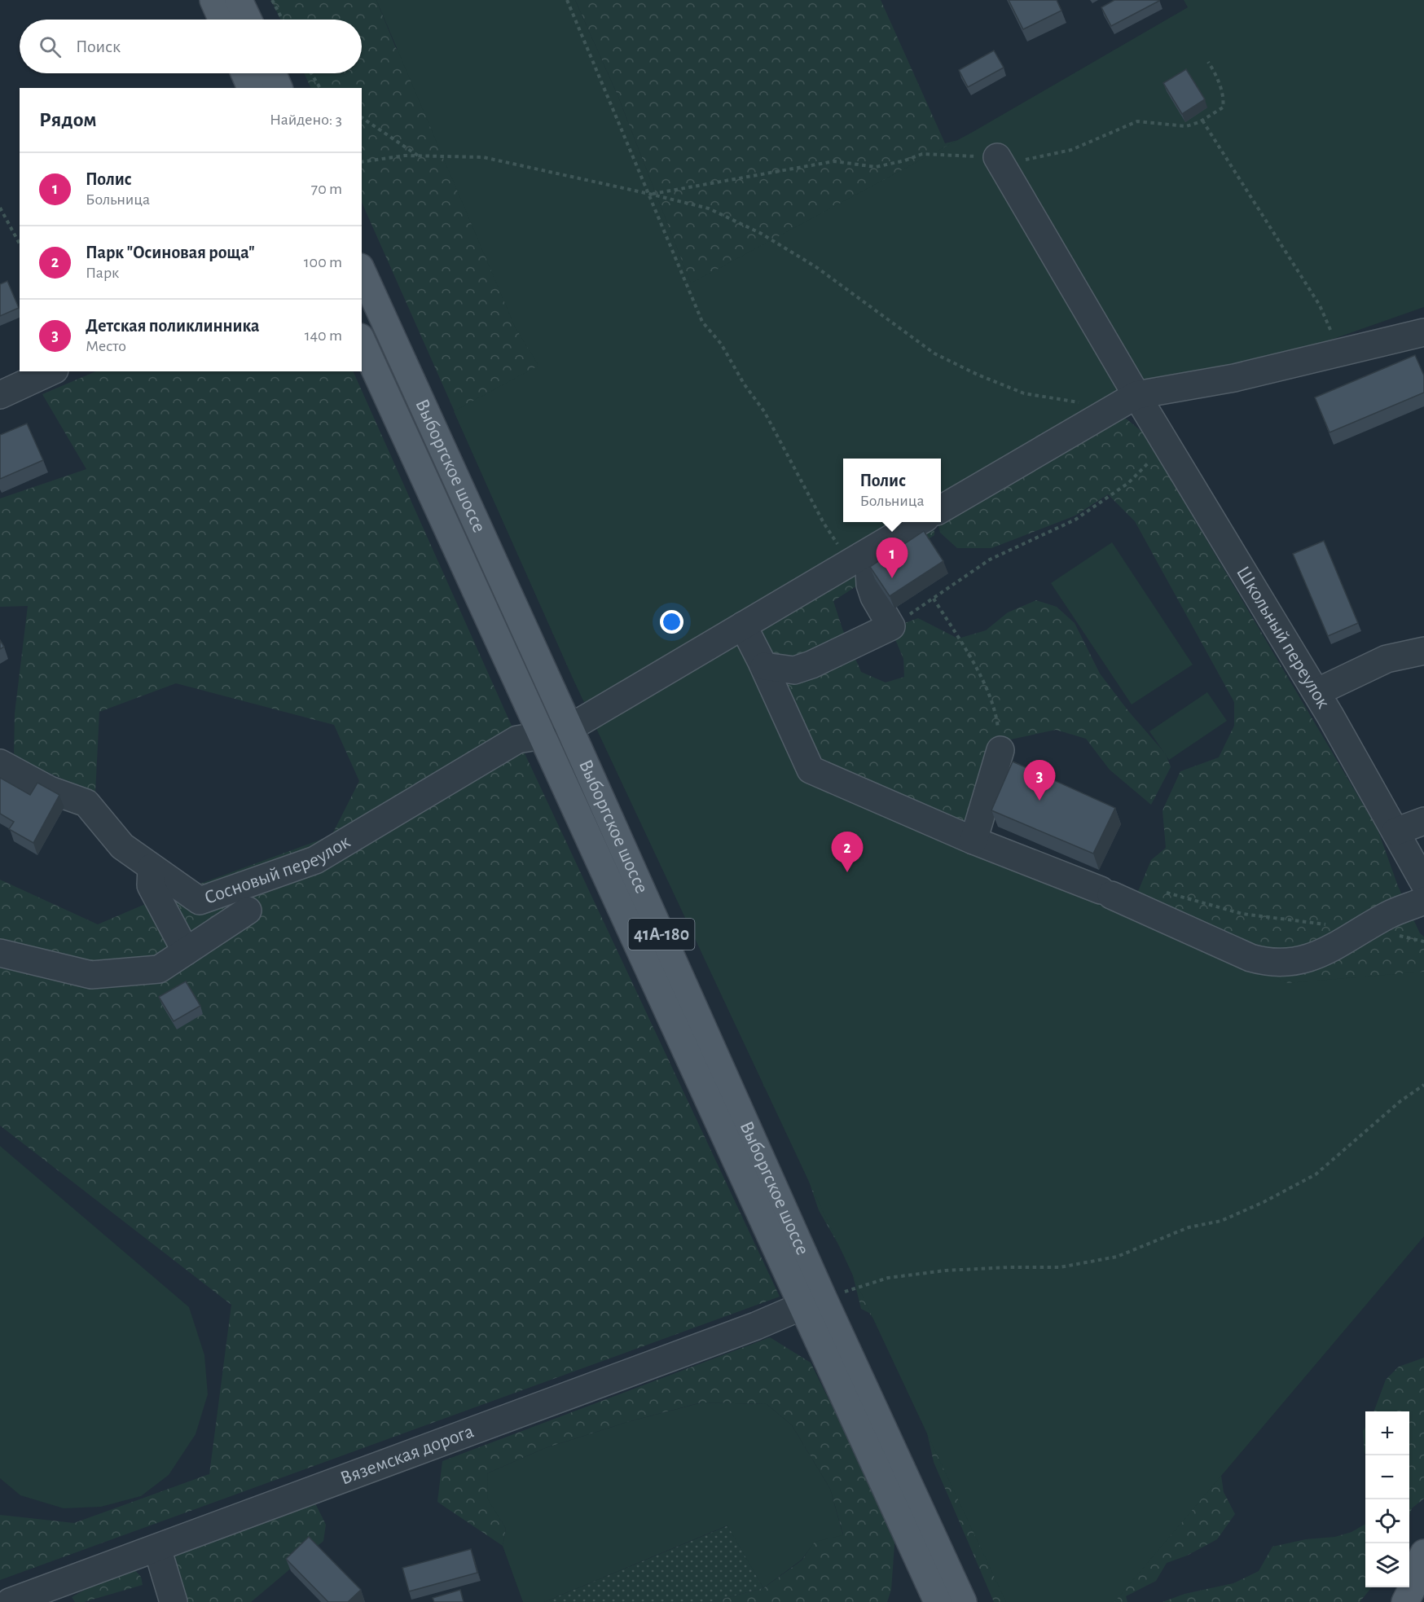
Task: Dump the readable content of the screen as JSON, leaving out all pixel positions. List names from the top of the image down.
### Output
{
  "streets": {
    "main road": ["Выборгское шоссе", "41А-180"],
    "street": ["Школьный переулок", "Сосновый переулок", "Вяземская дорога"]
  },
  "crossings": [
    ["Выборгское шоссе", "Сосновый переулок"],
    ["Выборгское шоссе", "Вяземская дорога"]
  ],
  "page": {
    "search": "Поиск",
    "heading": ["Рядом", "Найдено: 3"],
    "list": [
      {
        "mark": "1",
        "name": "Полис",
        "note": "Больница",
        "value": "70 m"
      },
      {
        "mark": "2",
        "name": "Парк \"Осиновая роща\"",
        "note": "Парк",
        "value": "100 m"
      },
      {
        "mark": "3",
        "name": "Детская поликлинника",
        "note": "Место",
        "value": "140 m"
      }
    ],
    "popup": ["Полис", "Больница"],
    "pins": ["1", "3", "2"],
    "map_buttons": ["+", "−"]
  }
}
